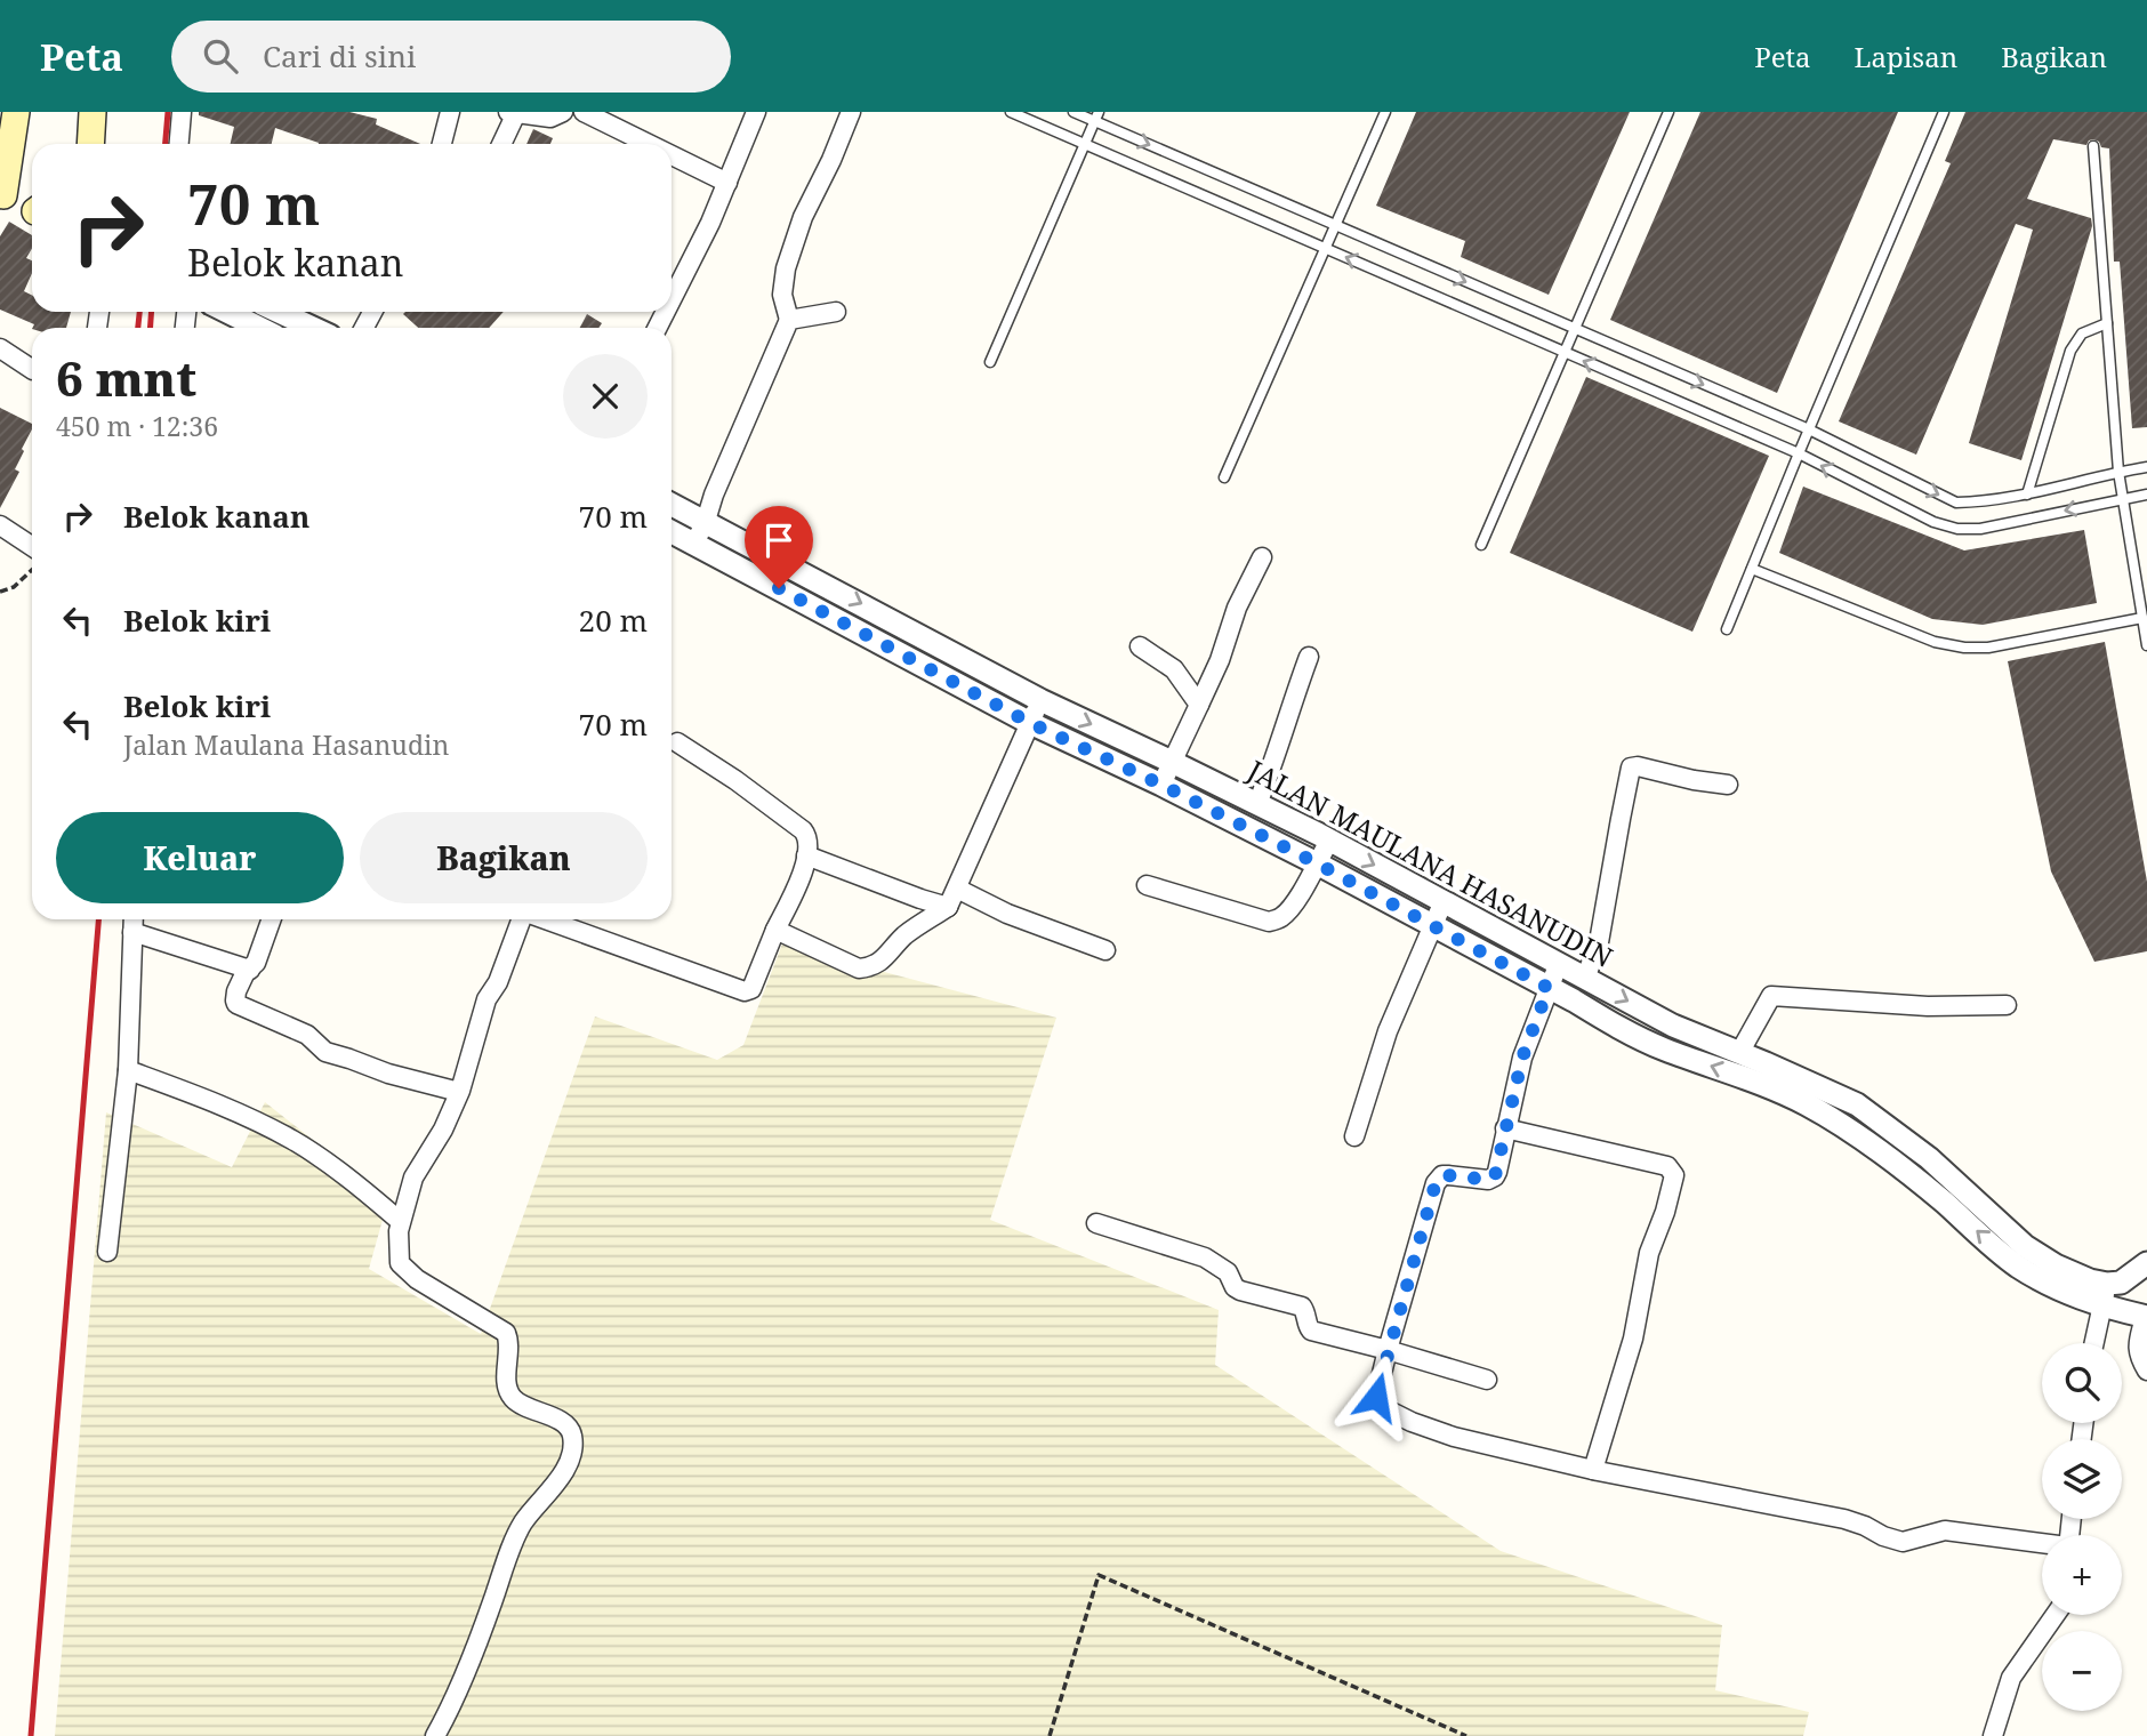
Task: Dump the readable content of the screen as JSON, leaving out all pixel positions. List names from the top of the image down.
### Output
{
  "streets": {
    "street": ["JALAN MAULANA HASANUDIN"]
  },
  "page": {
    "header": "Peta",
    "search": "Cari di sini",
    "nav": ["Peta", "Lapisan", "Bagikan"],
    "turn": ["70 m", "Belok kanan"],
    "heading": ["6 mnt", "450 m · 12:36"],
    "list": [
      {
        "name": "Belok kanan",
        "value": "70 m"
      },
      {
        "name": "Belok kiri",
        "value": "20 m"
      },
      {
        "name": "Belok kiri",
        "note": "Jalan Maulana Hasanudin",
        "value": "70 m"
      }
    ],
    "buttons": ["Keluar", "Bagikan"],
    "map_buttons": ["+", "−"]
  }
}
